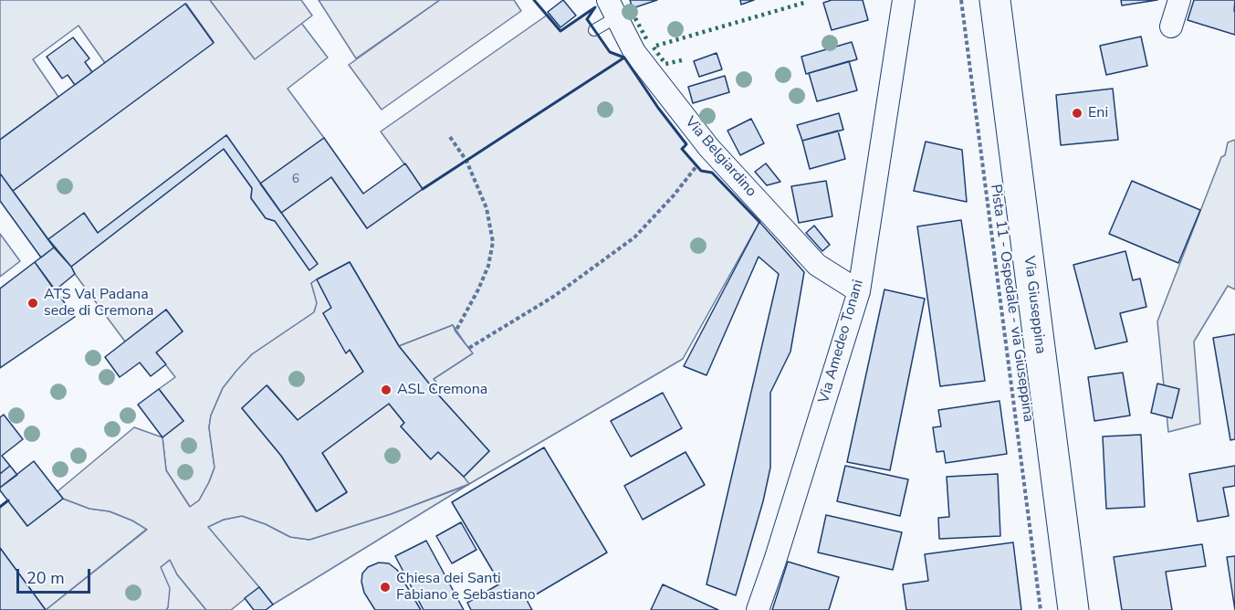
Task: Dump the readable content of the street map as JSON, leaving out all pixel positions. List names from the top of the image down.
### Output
{
  "streets": {
    "main road": ["Via Giuseppina"],
    "street": ["Via Belgiardino", "Via Amedeo Tonani"],
    "path": ["Pista 11 - Ospedale - via Giuseppina"]
  },
  "crossings": [
    ["Via Belgiardino", "Via Amedeo Tonani"]
  ],
  "places": [
    "Eni",
    "ATS Val Padana sede di Cremona",
    "ASL Cremona",
    "Chiesa dei Santi Fabiano e Sebastiano"
  ],
  "house_numbers": ["6"],
  "scale_bar": "20 m"
}
